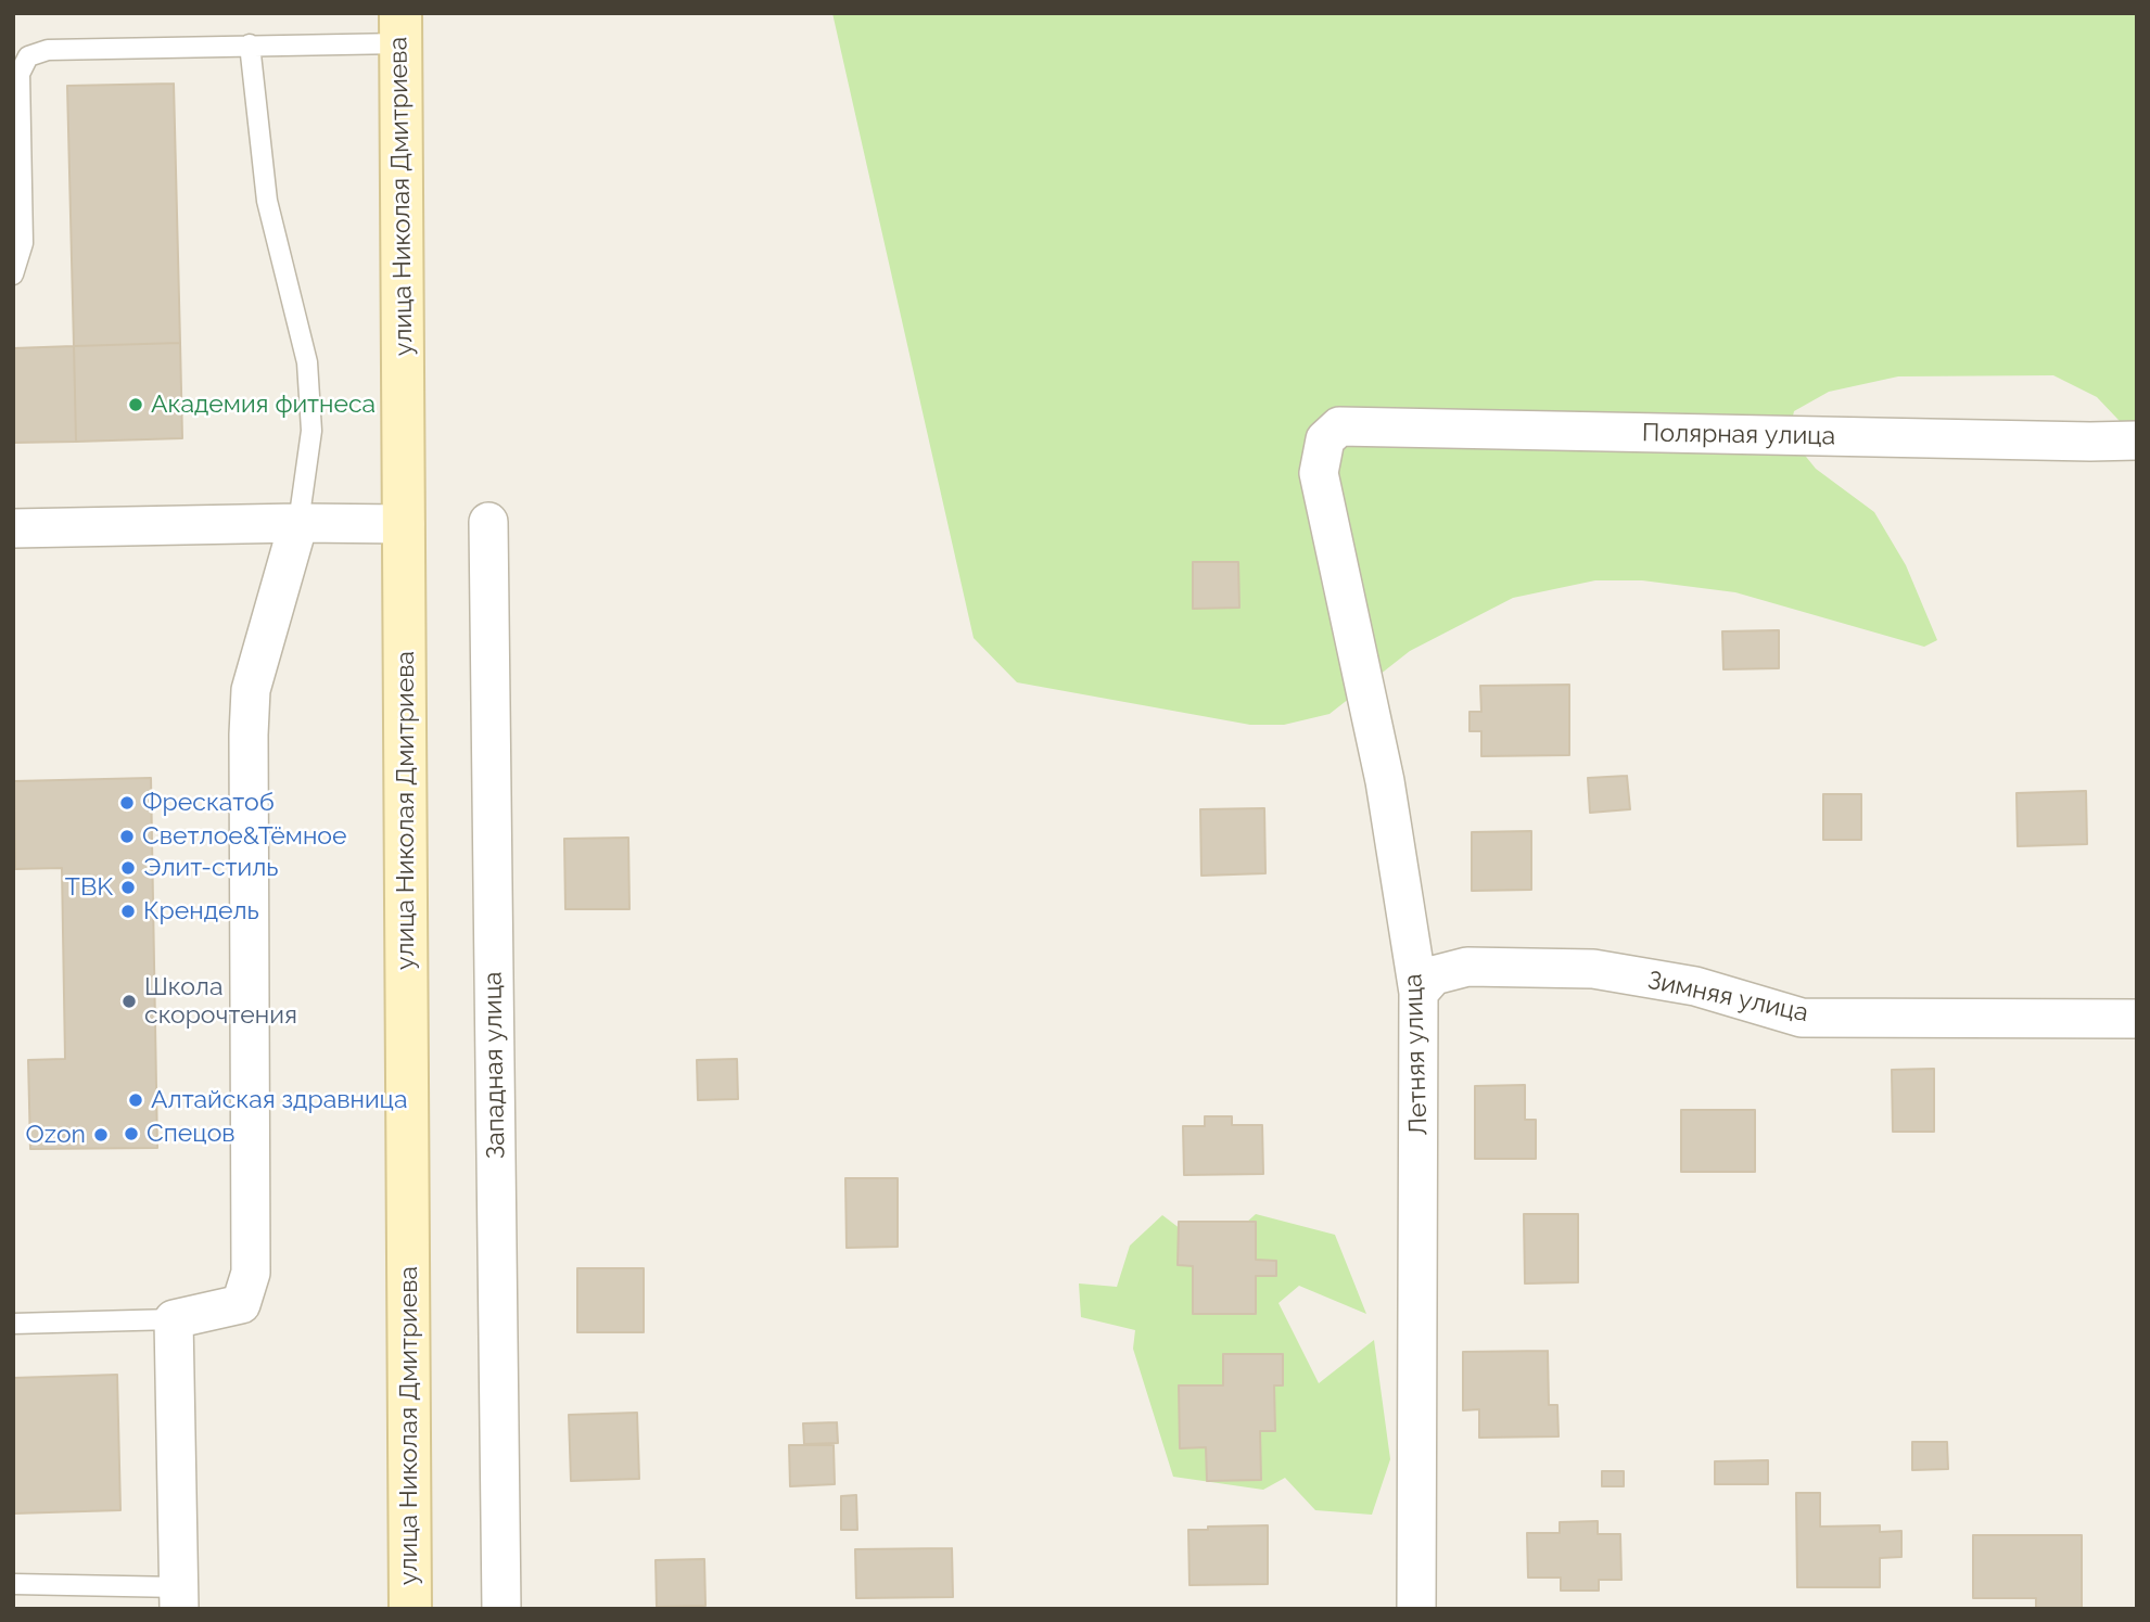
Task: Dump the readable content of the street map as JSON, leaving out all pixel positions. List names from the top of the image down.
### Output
{
  "streets": {
    "main road": ["улица Николая Дмитриева"],
    "street": [
      "Полярная улица",
      "Зимняя улица",
      "Летняя улица",
      "Западная улица"
    ]
  },
  "crossings": [
    ["Полярная улица", "Летняя улица"],
    ["Зимняя улица", "Летняя улица"]
  ],
  "places": [
    "Академия фитнеса",
    "Фрескатоб",
    "Светлое&Тёмное",
    "Элит-стиль",
    "TBK",
    "Крендель",
    "Школа скорочтения",
    "Алтайская здравница",
    "Спецов",
    "Ozon"
  ]
}
